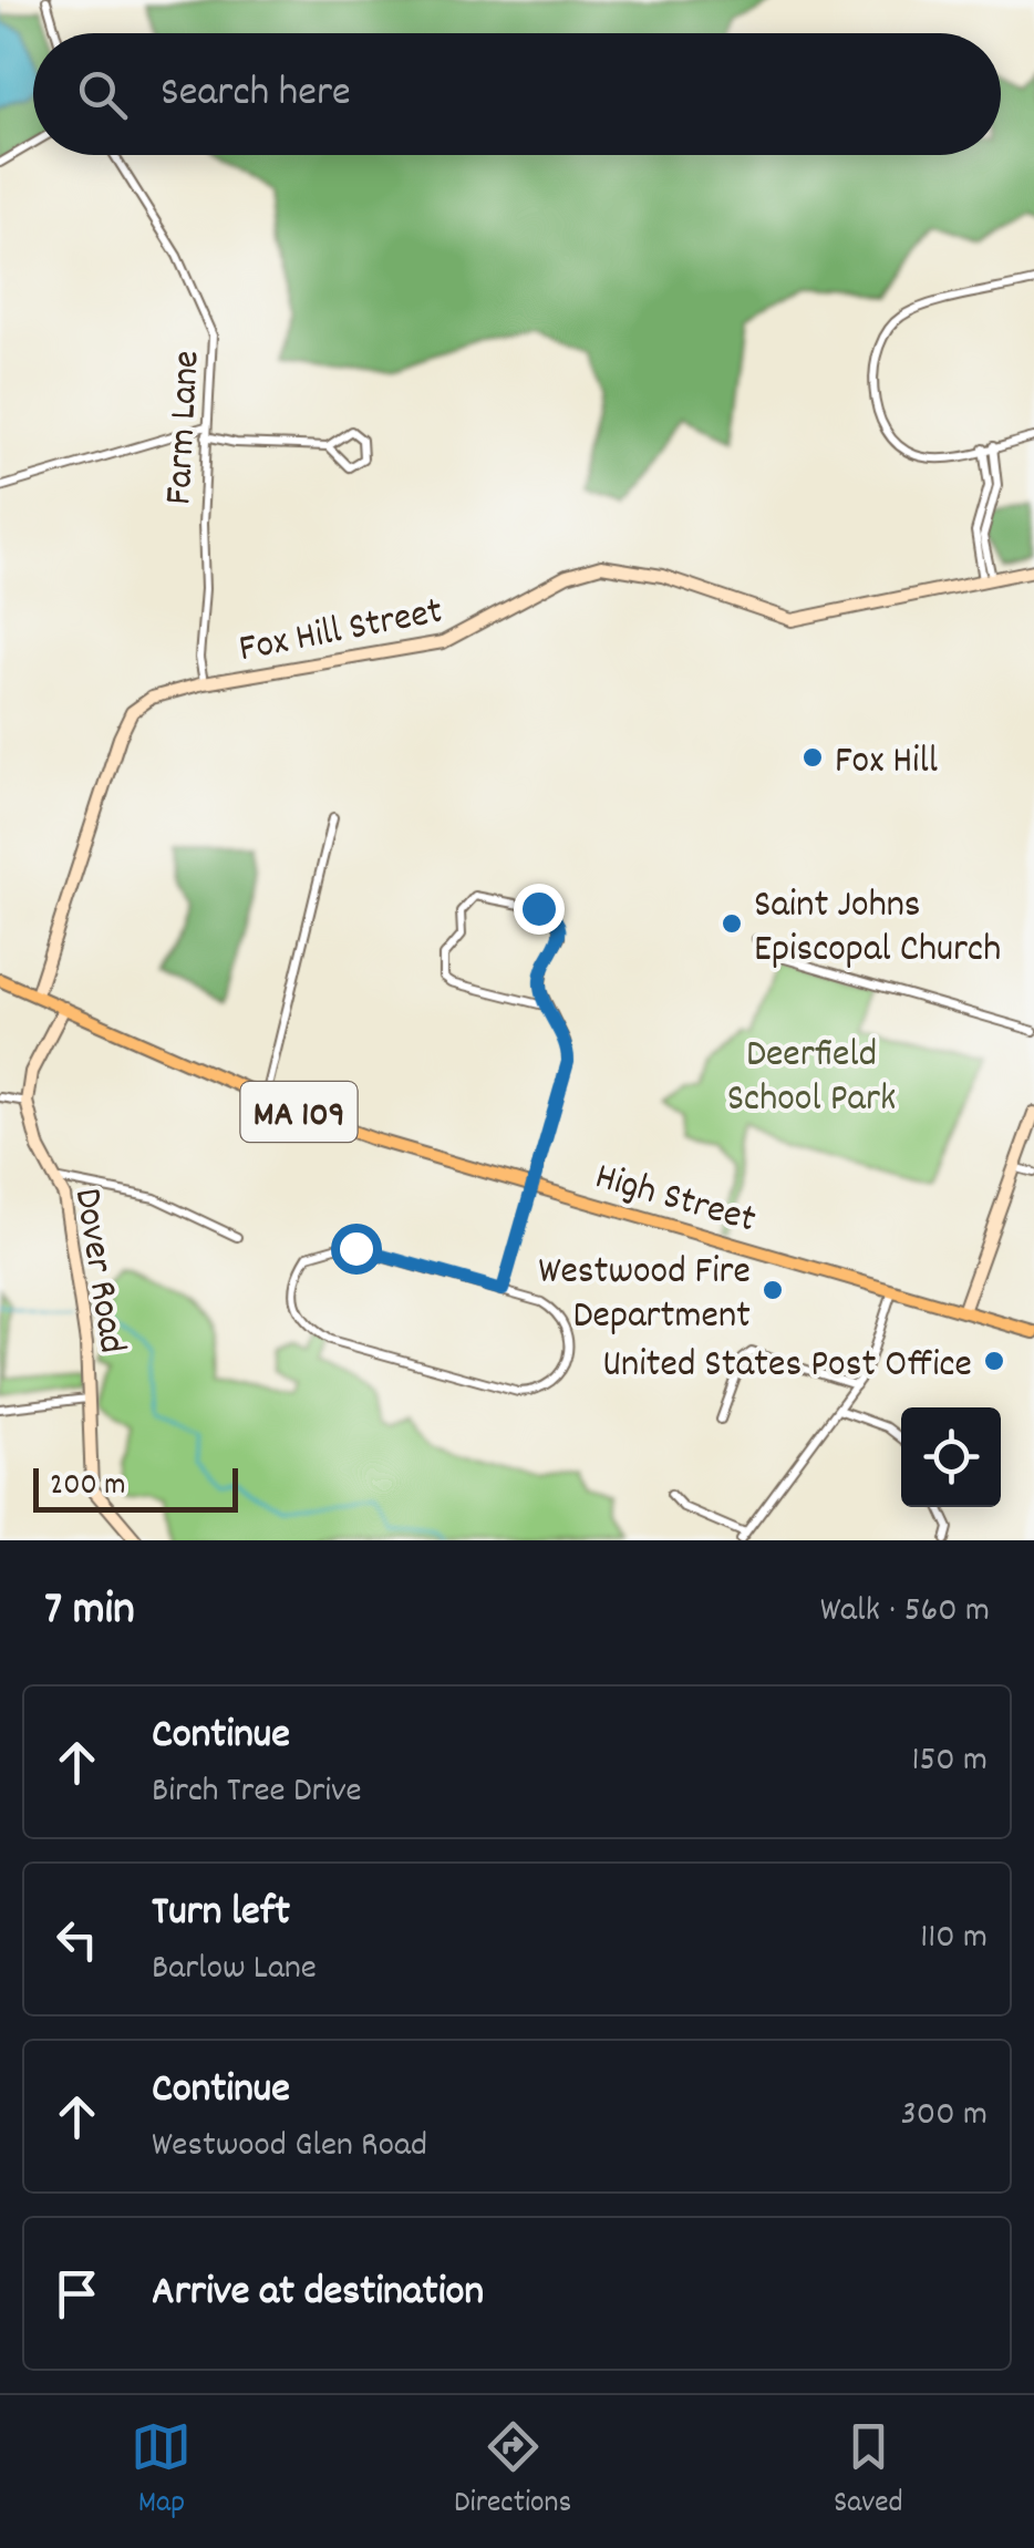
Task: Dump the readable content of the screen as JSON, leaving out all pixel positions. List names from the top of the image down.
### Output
{
  "streets": {
    "main road": ["MA 109", "High Street"],
    "street": ["Farm Lane", "Fox Hill Street", "Dover Road"]
  },
  "crossings": [
    ["Farm Lane", "Fox Hill Street"],
    ["Fox Hill Street", "High Street"]
  ],
  "parks": ["Deerfield School Park"],
  "places": [
    "Fox Hill",
    "Saint Johns Episcopal Church",
    "Westwood Fire Department",
    "United States Post Office"
  ],
  "scale_bar": "200 m",
  "page": {
    "search": "Search here",
    "scale": "200 m",
    "heading": ["7 min", "Walk · 560 m"],
    "list": [
      ["Continue", "Birch Tree Drive", "150 m"],
      ["Turn left", "Barlow Lane", "110 m"],
      ["Continue", "Westwood Glen Road", "300 m"],
      "Arrive at destination"
    ],
    "nav": ["Map", "Directions", "Saved"]
  }
}
